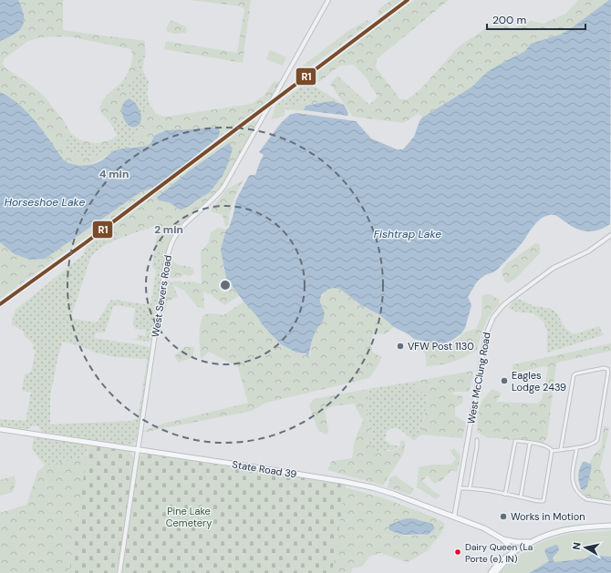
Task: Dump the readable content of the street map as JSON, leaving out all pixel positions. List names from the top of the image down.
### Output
{
  "streets": {
    "main road": ["State Road 39"],
    "street": ["West Severs Road", "West McClung Road"]
  },
  "crossings": [
    ["West Severs Road", "State Road 39"],
    ["West McClung Road", "State Road 39"]
  ],
  "water": ["Horseshoe Lake", "Fishtrap Lake"],
  "parks": ["Pine Lake Cemetery"],
  "places": [
    "VFW Post 1130",
    "Eagles Lodge 2439",
    "Works in Motion",
    "Dairy Queen (La Porte (e), IN)"
  ],
  "lines": ["transit line R1"],
  "scale_bar": "200 m",
  "north": "left",
  "rings": ["4 min", "2 min"]
}
